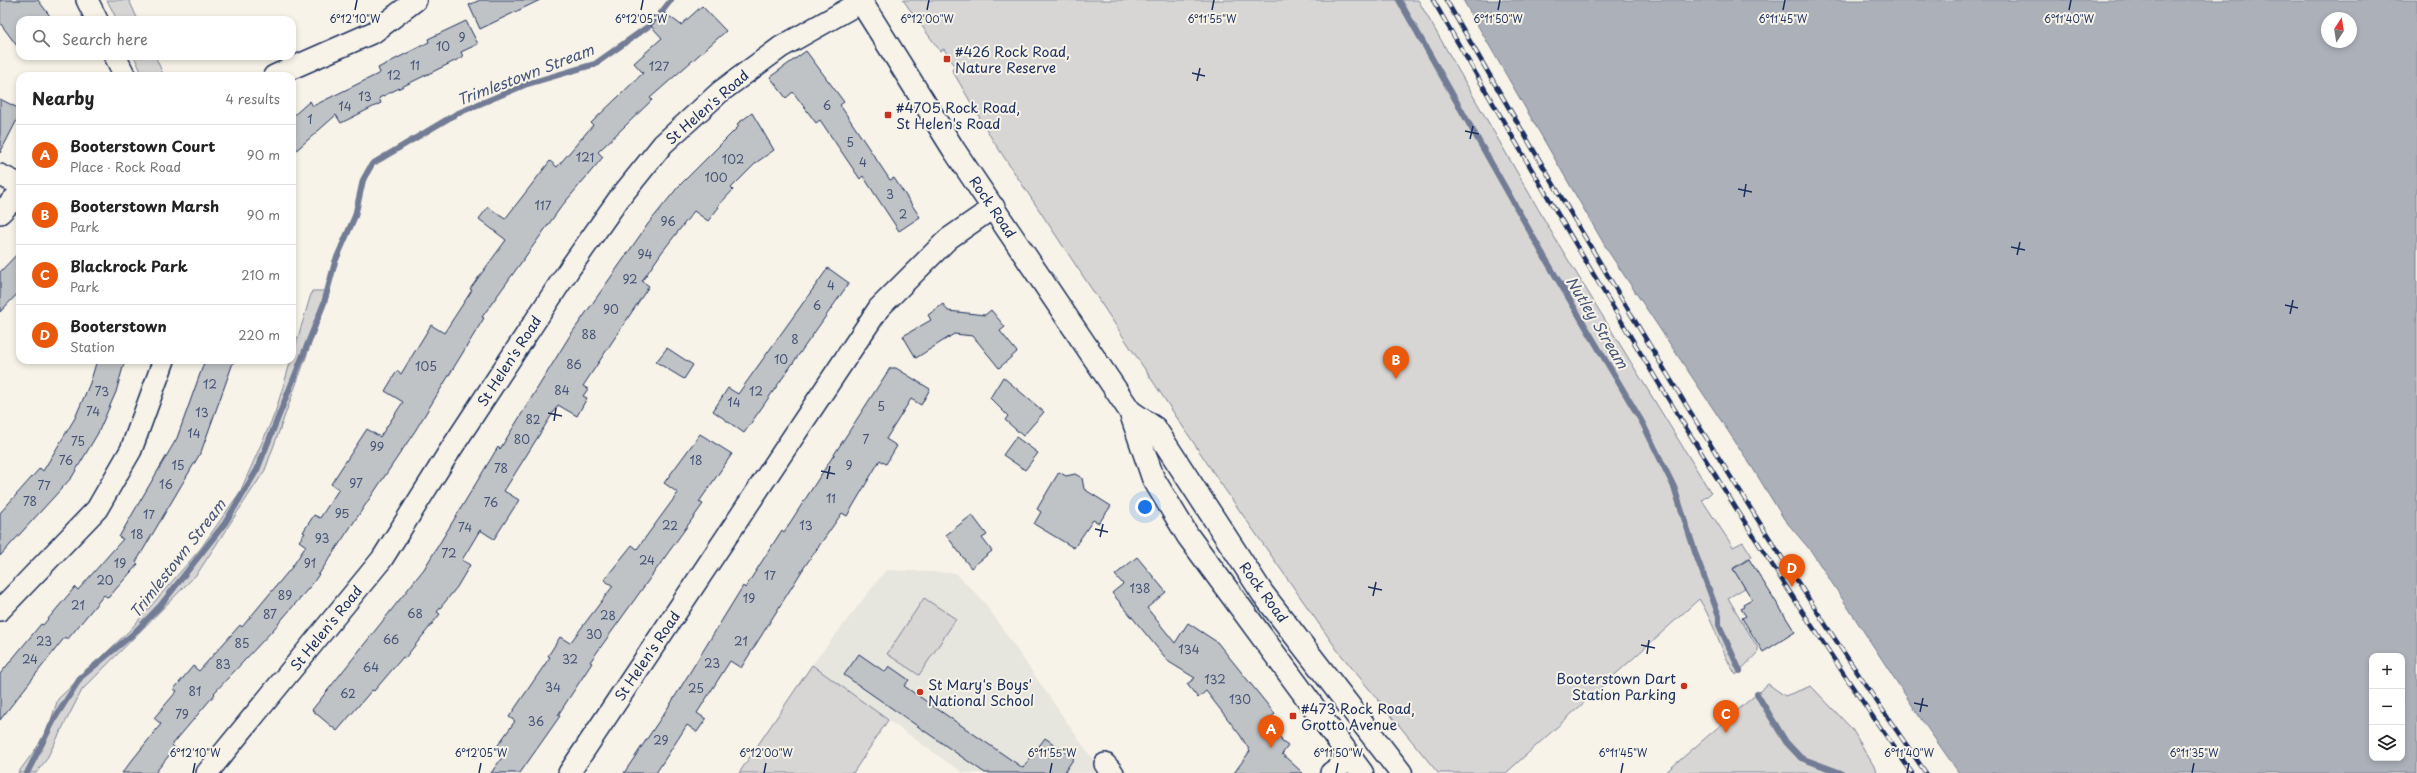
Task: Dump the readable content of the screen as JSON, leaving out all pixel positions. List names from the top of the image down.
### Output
{
  "streets": {
    "main road": ["Rock Road"],
    "street": ["St Helen's Road"]
  },
  "crossings": [
    ["St Helen's Road", "Rock Road"]
  ],
  "water": ["Trimlestown Stream", "Nutley Stream"],
  "places": {
    "transit": ["#426 Rock Road, Nature Reserve", "#4705 Rock Road, St Helen's Road", "#473 Rock Road, Grotto Avenue"],
    "other": ["Booterstown Dart Station Parking", "St Mary's Boys' National School"]
  },
  "house_numbers": [
    "9",
    "10",
    "11",
    "127",
    "12",
    "13",
    "6",
    "14",
    "1",
    "5",
    "121",
    "102",
    "4",
    "100",
    "3",
    "117",
    "2",
    "96",
    "94",
    "92",
    "4",
    "6",
    "90",
    "88",
    "8",
    "10",
    "86",
    "105",
    "12",
    "84",
    "73",
    "12",
    "14",
    "5",
    "74",
    "13",
    "82",
    "14",
    "80",
    "7",
    "75",
    "99",
    "76",
    "18",
    "15",
    "9",
    "78",
    "97",
    "16",
    "77",
    "11",
    "78",
    "76",
    "95",
    "17",
    "22",
    "13",
    "74",
    "18",
    "93",
    "72",
    "24",
    "19",
    "91",
    "17",
    "20",
    "138",
    "89",
    "19",
    "21",
    "68",
    "87",
    "28",
    "30",
    "66",
    "23",
    "21",
    "85",
    "134",
    "24",
    "32",
    "23",
    "83",
    "64",
    "132",
    "34",
    "25",
    "81",
    "62",
    "130",
    "79",
    "36",
    "29"
  ],
  "north": "top",
  "page": {
    "search": "Search here",
    "heading": ["Nearby", "4 results"],
    "list": [
      {
        "mark": "A",
        "name": "Booterstown Court",
        "note": "Place · Rock Road",
        "value": "90 m"
      },
      {
        "mark": "B",
        "name": "Booterstown Marsh",
        "note": "Park",
        "value": "90 m"
      },
      {
        "mark": "C",
        "name": "Blackrock Park",
        "note": "Park",
        "value": "210 m"
      },
      {
        "mark": "D",
        "name": "Booterstown",
        "note": "Station",
        "value": "220 m"
      }
    ],
    "pins": [
      "B",
      "D",
      "C",
      "A"
    ],
    "map_buttons": ["+", "−"]
  },
  "coordinates": [
    "6°12'10\"W",
    "6°12'05\"W",
    "6°12'00\"W",
    "6°11'55\"W",
    "6°11'50\"W",
    "6°11'45\"W",
    "6°11'40\"W",
    "6°11'35\"W"
  ]
}
